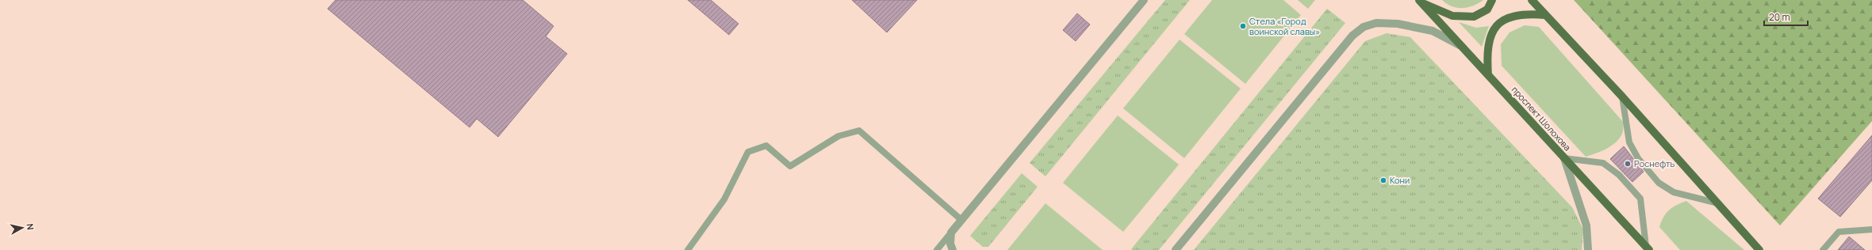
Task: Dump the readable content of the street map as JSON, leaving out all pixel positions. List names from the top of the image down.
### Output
{
  "streets": {
    "main road": ["проспект Шолохова"]
  },
  "places": ["Стела «Город воинской славы»", "Роснефть", "Кони"],
  "scale_bar": "20 m",
  "north": "right"
}
